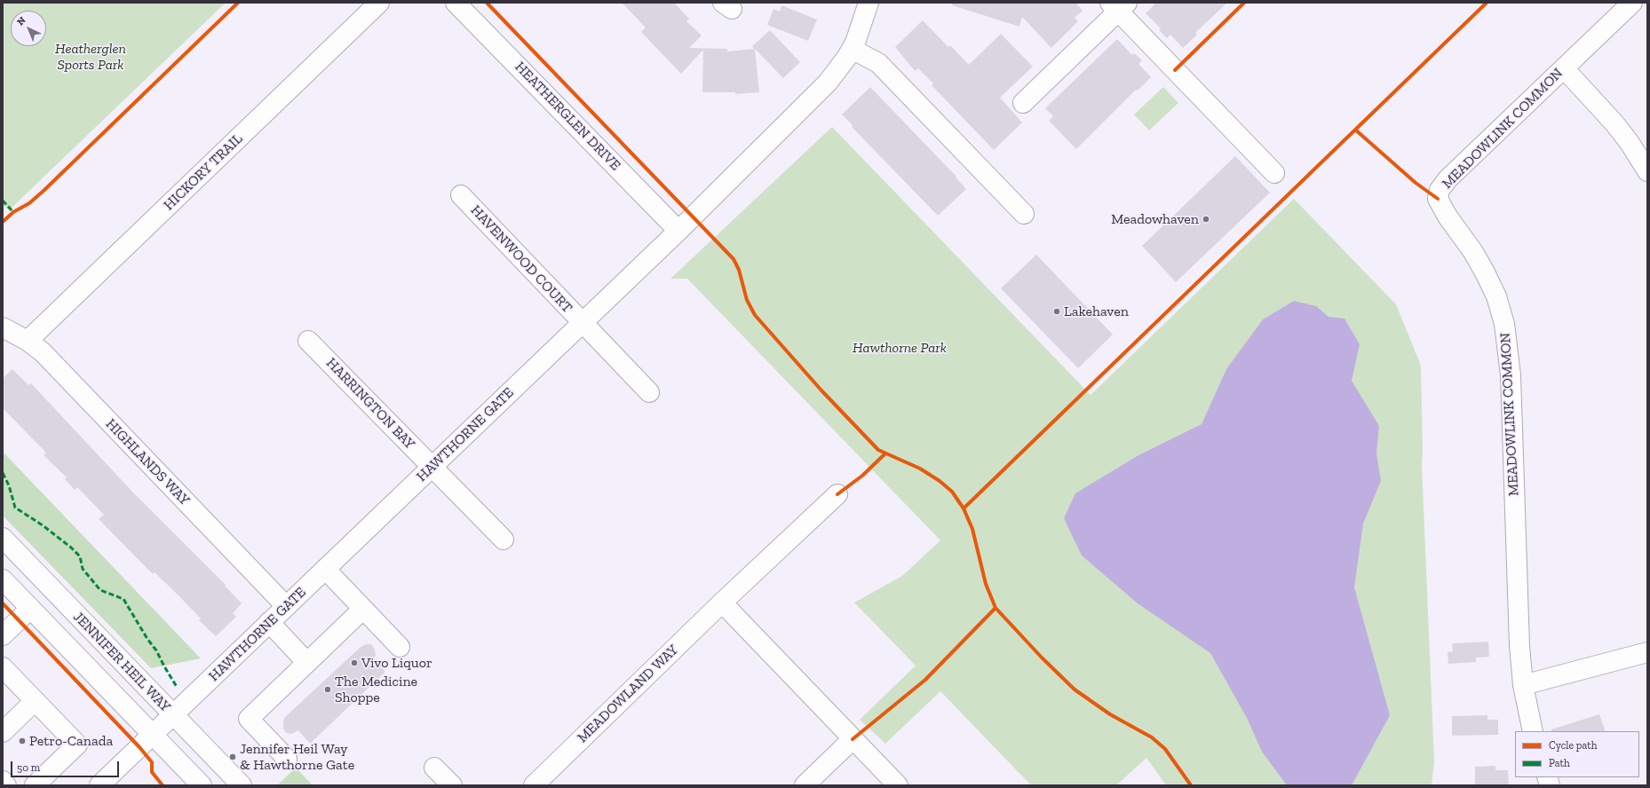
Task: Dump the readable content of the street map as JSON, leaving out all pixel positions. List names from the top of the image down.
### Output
{
  "streets": {
    "street": [
      "HEATHERGLEN DRIVE",
      "MEADOWLINK COMMON",
      "HICKORY TRAIL",
      "HAVENWOOD COURT",
      "HARRINGTON BAY",
      "HAWTHORNE GATE",
      "HIGHLANDS WAY",
      "JENNIFER HEIL WAY",
      "MEADOWLAND WAY"
    ]
  },
  "crossings": [
    ["HEATHERGLEN DRIVE", "HAWTHORNE GATE"],
    ["HICKORY TRAIL", "HIGHLANDS WAY"],
    ["HAVENWOOD COURT", "HAWTHORNE GATE"],
    ["HARRINGTON BAY", "HAWTHORNE GATE"],
    ["HAWTHORNE GATE", "HIGHLANDS WAY"],
    ["HAWTHORNE GATE", "JENNIFER HEIL WAY"]
  ],
  "parks": ["Heatherglen Sports Park", "Hawthorne Park"],
  "places": [
    "Meadowhaven",
    "Lakehaven",
    "Vivo Liquor",
    "The Medicine Shoppe",
    "Petro-Canada",
    "Jennifer Heil Way & Hawthorne Gate"
  ],
  "legend": ["Cycle path", "Path"],
  "scale_bar": "50 m",
  "north": "top left"
}
